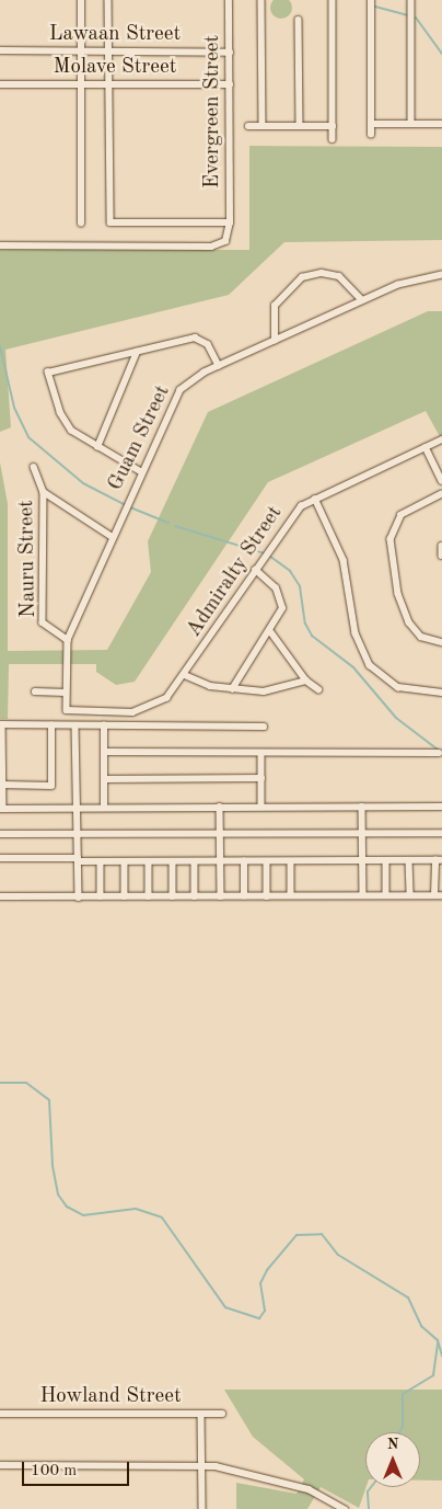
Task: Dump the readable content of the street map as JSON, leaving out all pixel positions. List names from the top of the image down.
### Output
{
  "streets": {
    "street": [
      "Lawaan Street",
      "Molave Street",
      "Evergreen Street",
      "Guam Street",
      "Nauru Street",
      "Admiralty Street",
      "Howland Street"
    ]
  },
  "crossings": [
    ["Lawaan Street", "Evergreen Street"],
    ["Molave Street", "Evergreen Street"],
    ["Guam Street", "Nauru Street"],
    ["Guam Street", "Admiralty Street"]
  ],
  "scale_bar": "100 m",
  "north": "top"
}
